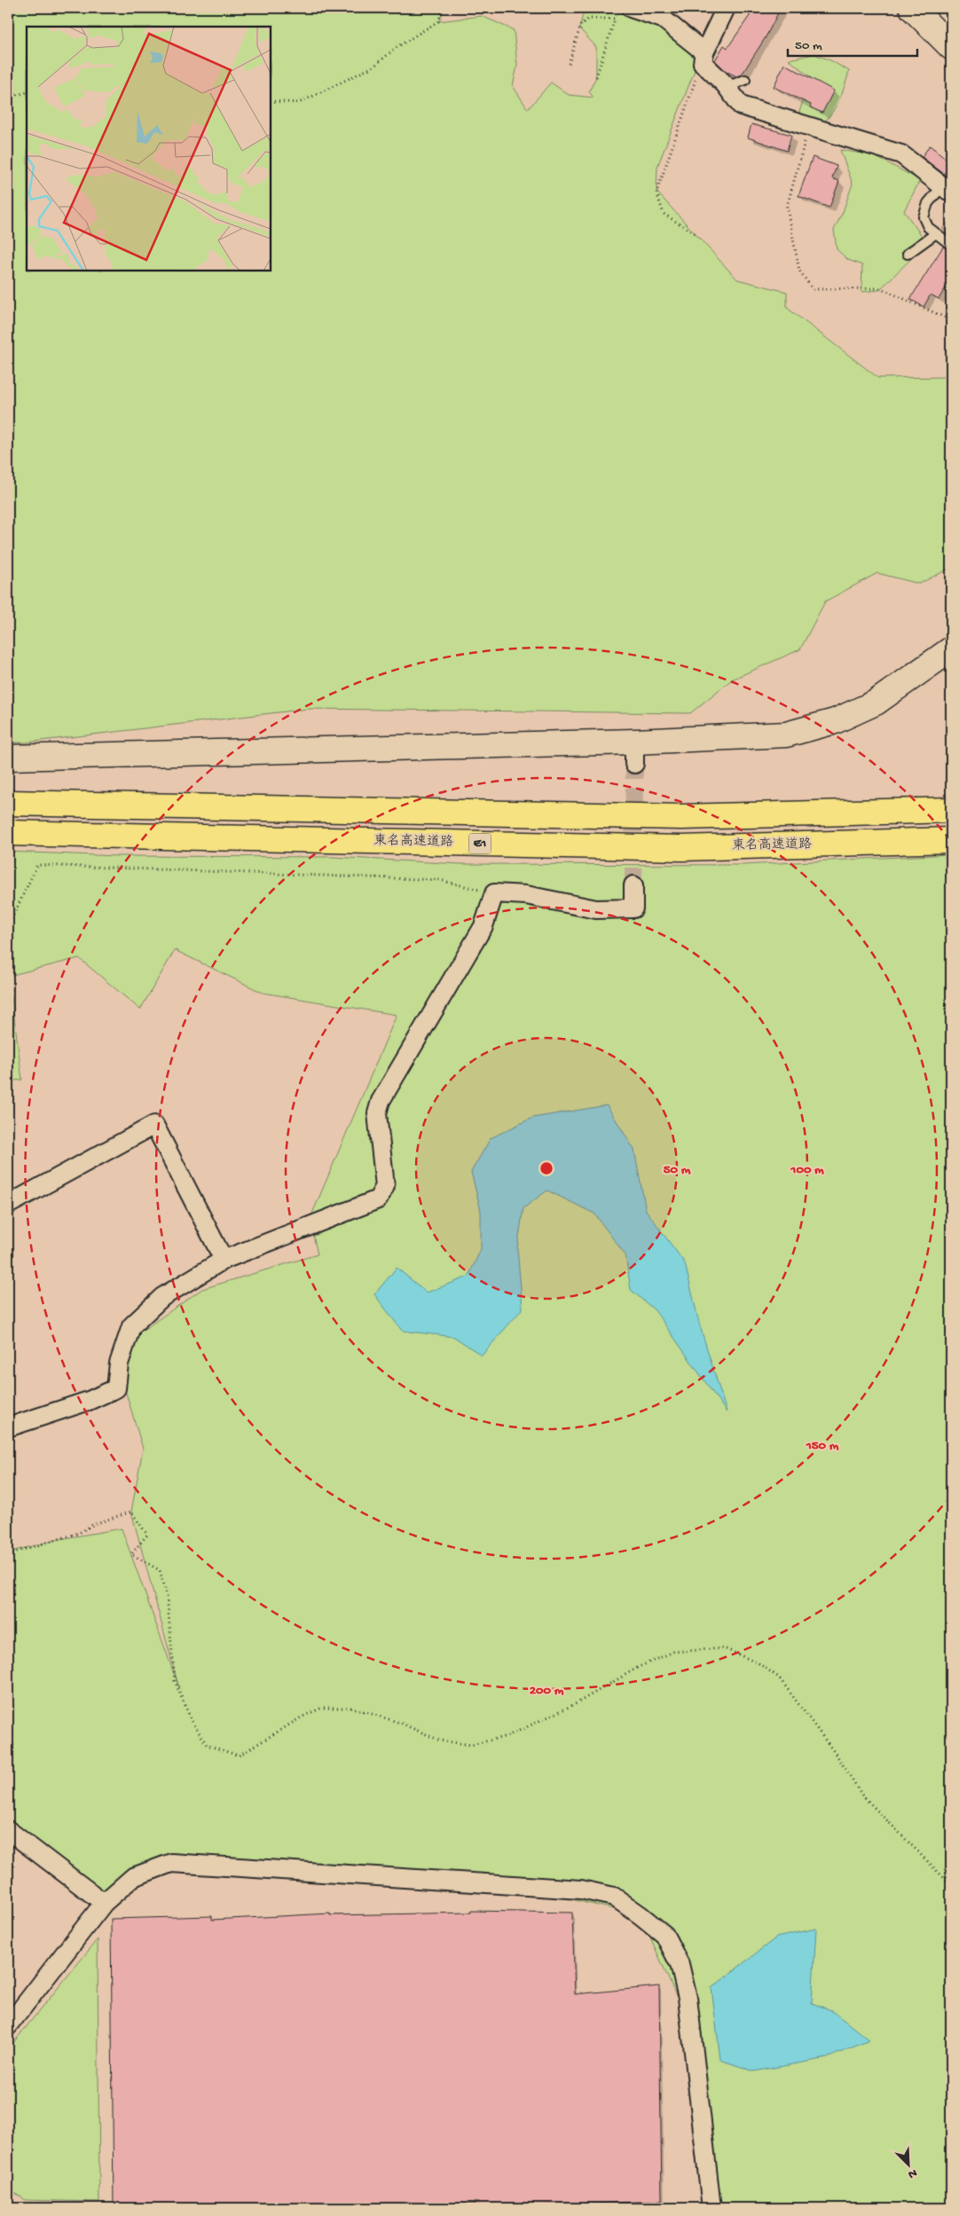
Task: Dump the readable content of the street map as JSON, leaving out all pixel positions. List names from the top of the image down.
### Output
{
  "streets": {
    "highway": ["東名高速道路", "E1"]
  },
  "scale_bar": "50 m",
  "north": "bottom right",
  "rings": [
    "50 m",
    "100 m",
    "150 m",
    "200 m"
  ]
}
